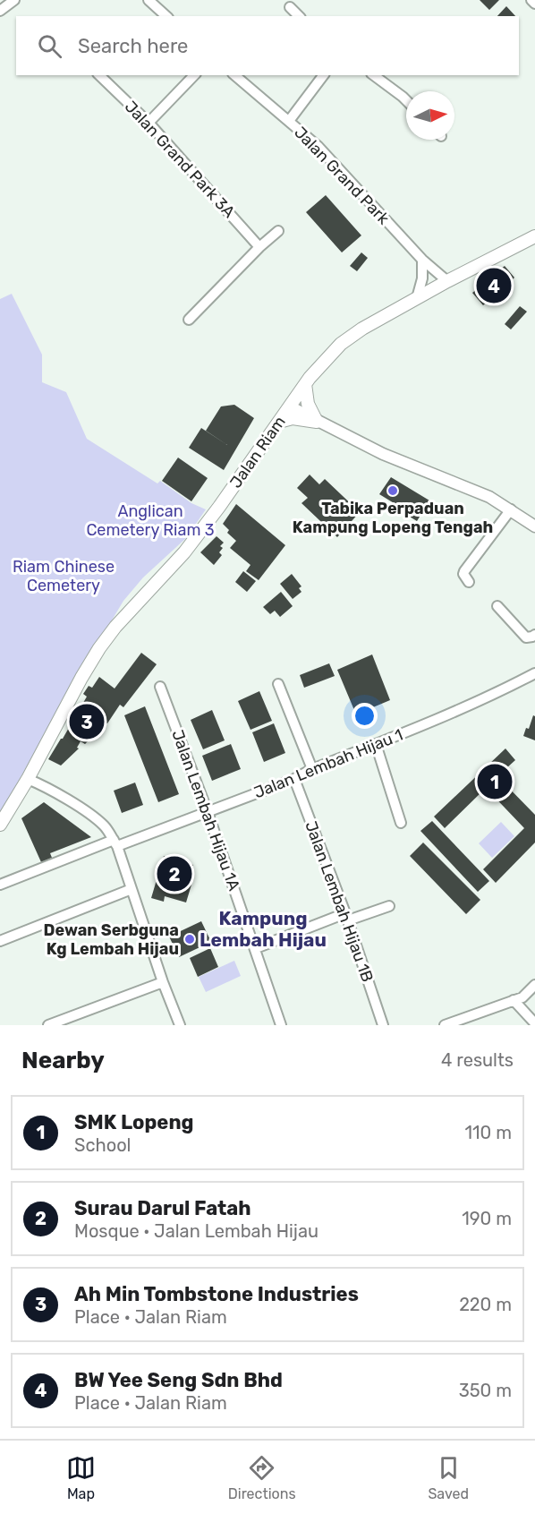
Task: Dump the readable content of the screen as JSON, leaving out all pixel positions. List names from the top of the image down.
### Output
{
  "streets": {
    "main road": ["Jalan Riam"],
    "street": [
      "Jalan Grand Park 3A",
      "Jalan Grand Park",
      "Jalan Lembah Hijau 1",
      "Jalan Lembah Hijau 1A",
      "Jalan Lembah Hijau 1B"
    ]
  },
  "crossings": [
    ["Jalan Grand Park", "Jalan Riam"],
    ["Jalan Lembah Hijau 1", "Jalan Lembah Hijau 1A"],
    ["Jalan Lembah Hijau 1", "Jalan Lembah Hijau 1B"]
  ],
  "districts": ["Kampung Lembah Hijau"],
  "parks": ["Anglican Cemetery Riam 3", "Riam Chinese Cemetery"],
  "places": ["Tabika Perpaduan Kampung Lopeng Tengah", "Dewan Serbguna Kg Lembah Hijau"],
  "north": "right",
  "page": {
    "search": "Search here",
    "pins": [
      "4",
      "3",
      "1",
      "2"
    ],
    "heading": ["Nearby", "4 results"],
    "list": [
      {
        "mark": "1",
        "name": "SMK Lopeng",
        "note": "School",
        "value": "110 m"
      },
      {
        "mark": "2",
        "name": "Surau Darul Fatah",
        "note": "Mosque · Jalan Lembah Hijau",
        "value": "190 m"
      },
      {
        "mark": "3",
        "name": "Ah Min Tombstone Industries",
        "note": "Place · Jalan Riam",
        "value": "220 m"
      },
      {
        "mark": "4",
        "name": "BW Yee Seng Sdn Bhd",
        "note": "Place · Jalan Riam",
        "value": "350 m"
      }
    ],
    "nav": ["Map", "Directions", "Saved"]
  }
}
